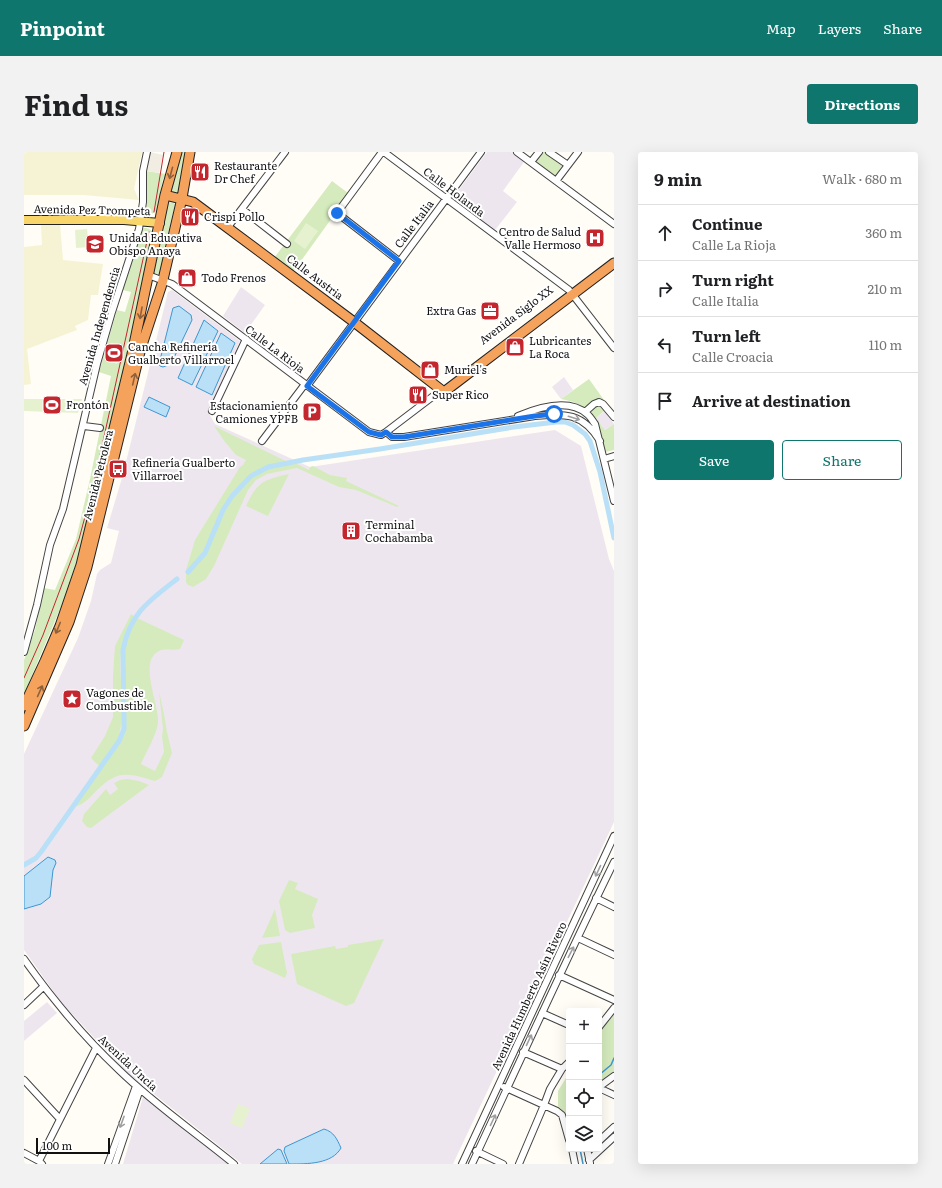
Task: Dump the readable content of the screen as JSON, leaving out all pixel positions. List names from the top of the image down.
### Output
{
  "streets": {
    "highway": ["Calle Austria", "Avenida Siglo XX", "Avenida Petrolera"],
    "main road": ["Avenida Pez Trompeta"],
    "street": [
      "Calle Holanda",
      "Calle Italia",
      "Avenida Independencia",
      "Calle La Rioja",
      "Avenida Humberto Asín Rivero",
      "Avenida Uncía"
    ]
  },
  "crossings": [
    ["Calle Holanda", "Calle Italia"],
    ["Calle Holanda", "Avenida Siglo XX"],
    ["Avenida Pez Trompeta", "Avenida Independencia"],
    ["Avenida Pez Trompeta", "Avenida Petrolera"],
    ["Calle Italia", "Calle Austria"],
    ["Calle Italia", "Calle La Rioja"],
    ["Calle Austria", "Avenida Siglo XX"],
    ["Calle Austria", "Avenida Petrolera"],
    ["Avenida Siglo XX", "Calle La Rioja"],
    ["Calle La Rioja", "Avenida Petrolera"]
  ],
  "places": {
    "restaurant": ["Restaurante Dr Chef", "Crispi Pollo", "Super Rico"],
    "hospital": ["Centro de Salud Valle Hermoso"],
    "school or university": ["Unidad Educativa Obispo Anaya"],
    "shop": ["Todo Frenos", "Lubricantes La Roca", "Muriel's"],
    "office": ["Extra Gas"],
    "sports": ["Cancha Refinería Gualberto Villarroel", "Frontón"],
    "parking": ["Estacionamiento Camiones YPFB"],
    "bus stop": ["Refinería Gualberto Villarroel"],
    "building": ["Terminal Cochabamba"],
    "place": ["Vagones de Combustible"]
  },
  "scale_bar": "100 m",
  "page": {
    "header": "Pinpoint",
    "nav": ["Map", "Layers", "Share"],
    "title": "Find us",
    "buttons": [
      "Directions",
      ["Save", "Share"]
    ],
    "heading": ["9 min", "Walk · 680 m"],
    "list": [
      ["Continue", "Calle La Rioja", "360 m"],
      ["Turn right", "Calle Italia", "210 m"],
      ["Turn left", "Calle Croacia", "110 m"],
      "Arrive at destination"
    ],
    "map_buttons": ["+", "−"],
    "scale": "100 m"
  }
}
